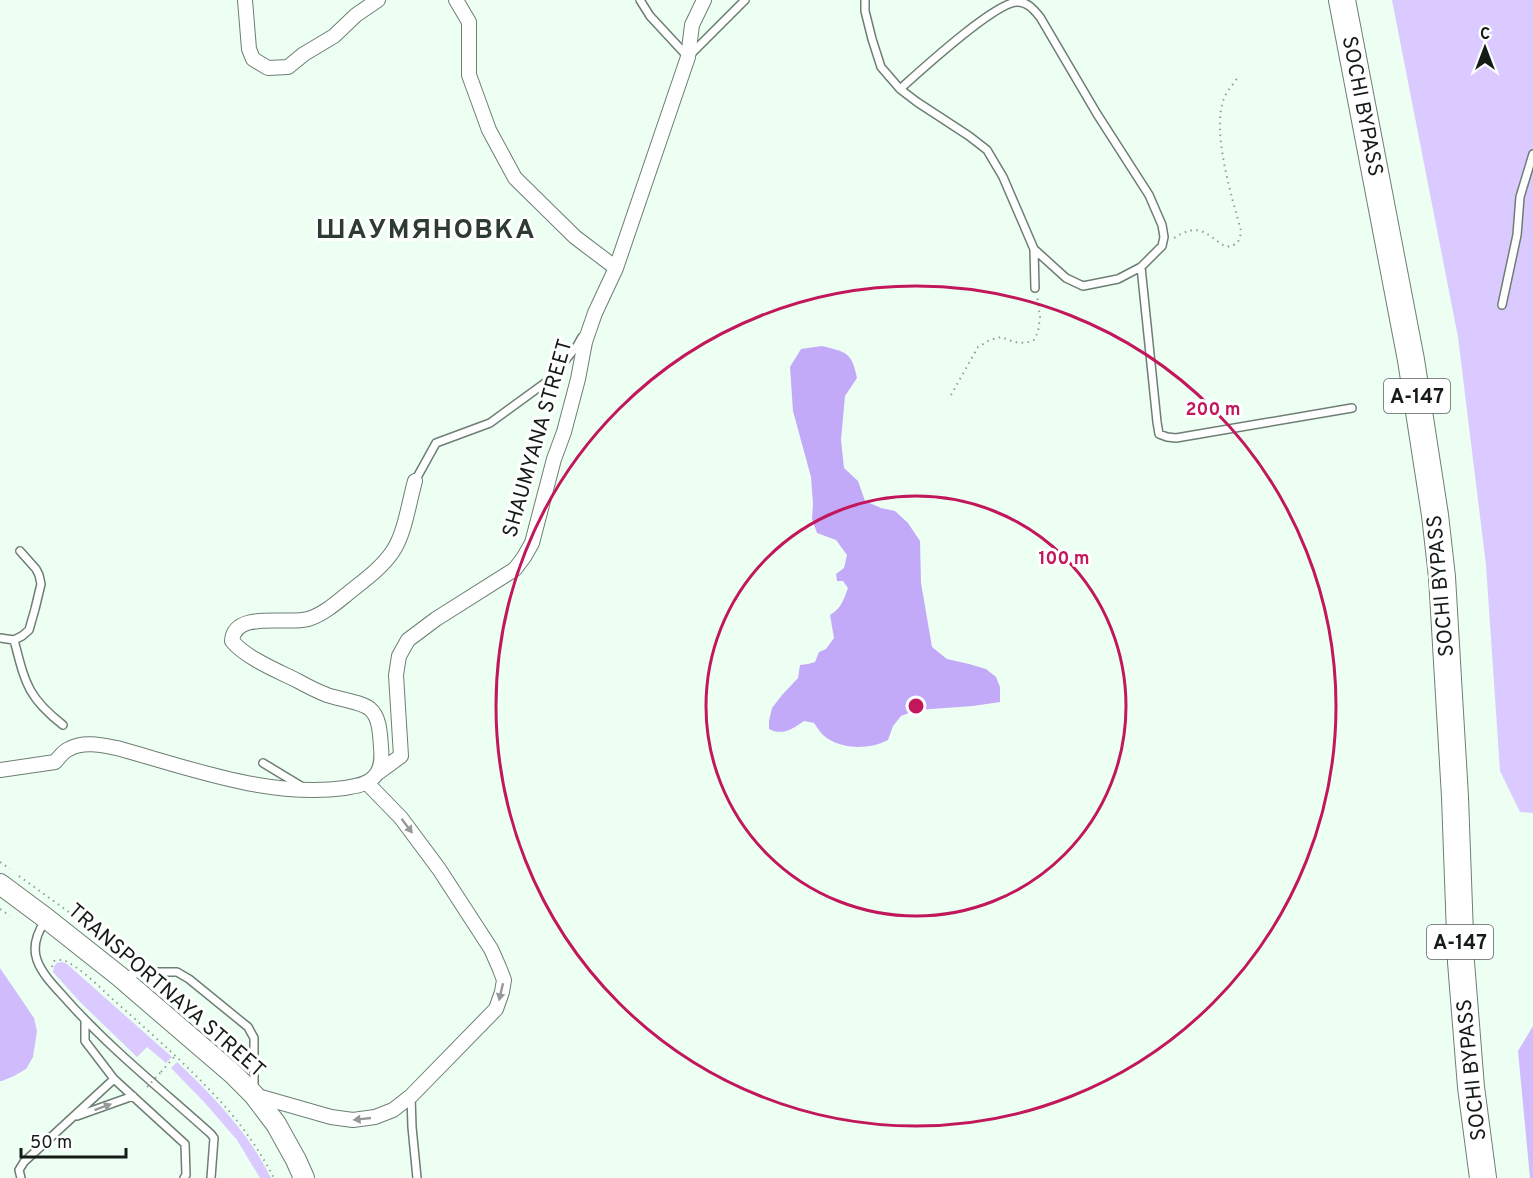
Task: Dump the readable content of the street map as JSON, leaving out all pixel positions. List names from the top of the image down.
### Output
{
  "streets": {
    "highway": ["SOCHI BYPASS", "А-147"],
    "main road": ["TRANSPORTNAYA STREET"],
    "street": ["SHAUMYANA STREET"]
  },
  "districts": ["ШАУМЯНОВКА"],
  "scale_bar": "50 m",
  "north": "top",
  "rings": ["200 m", "100 m"]
}
